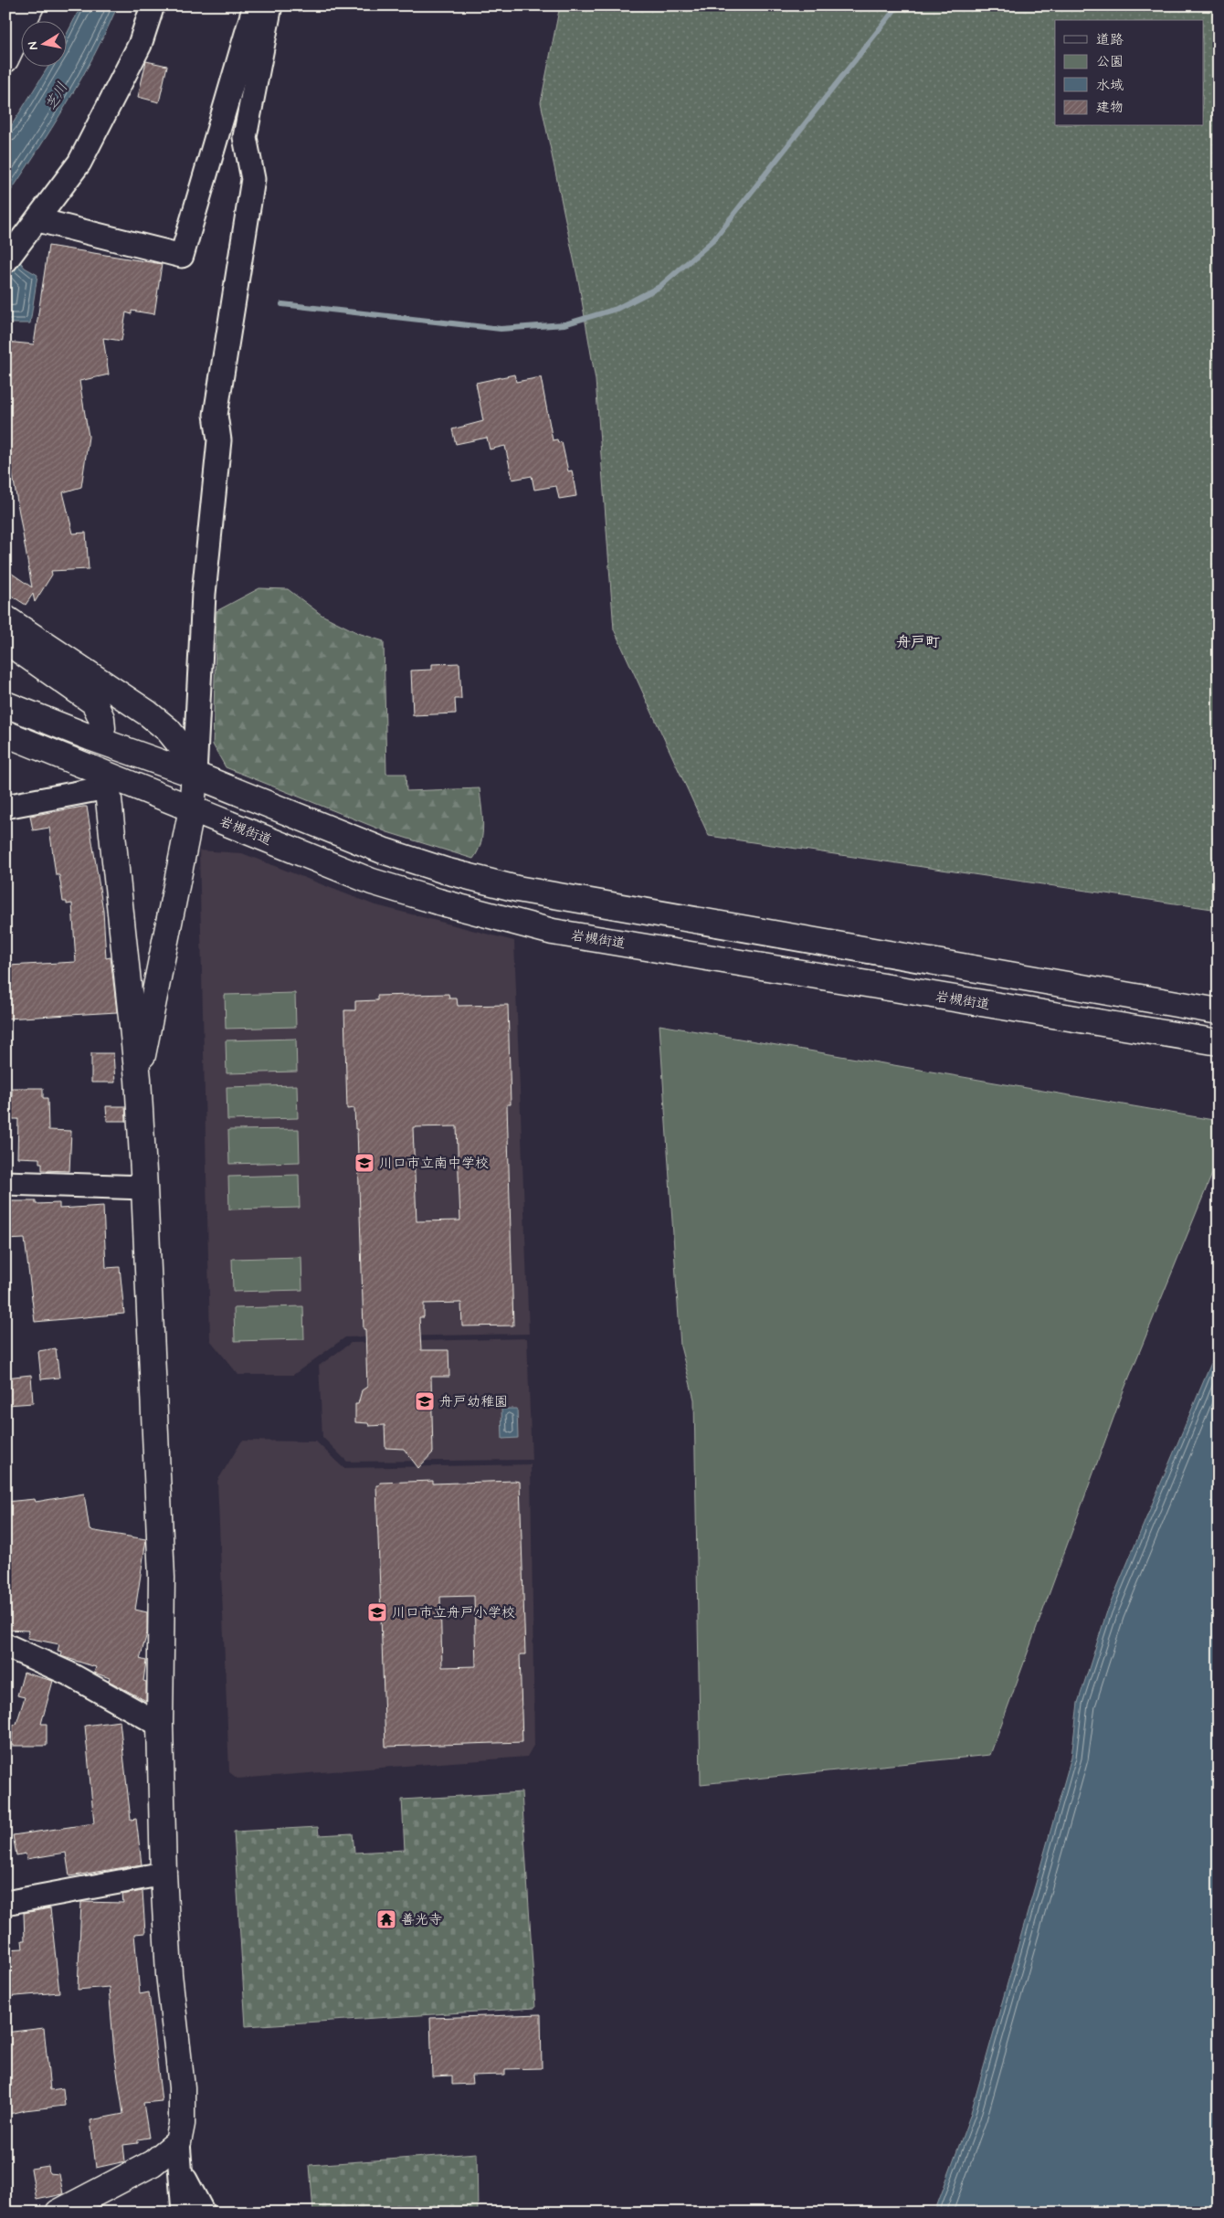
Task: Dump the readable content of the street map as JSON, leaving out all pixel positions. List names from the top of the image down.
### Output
{
  "streets": {
    "main road": ["岩槻街道"]
  },
  "districts": ["舟戸町"],
  "water": ["芝川"],
  "places": {
    "school or university": ["川口市立南中学校", "舟戸幼稚園", "川口市立舟戸小学校"],
    "temple": ["善光寺"]
  },
  "legend": [
    "道路",
    "公園",
    "水域",
    "建物"
  ],
  "north": "left"
}
